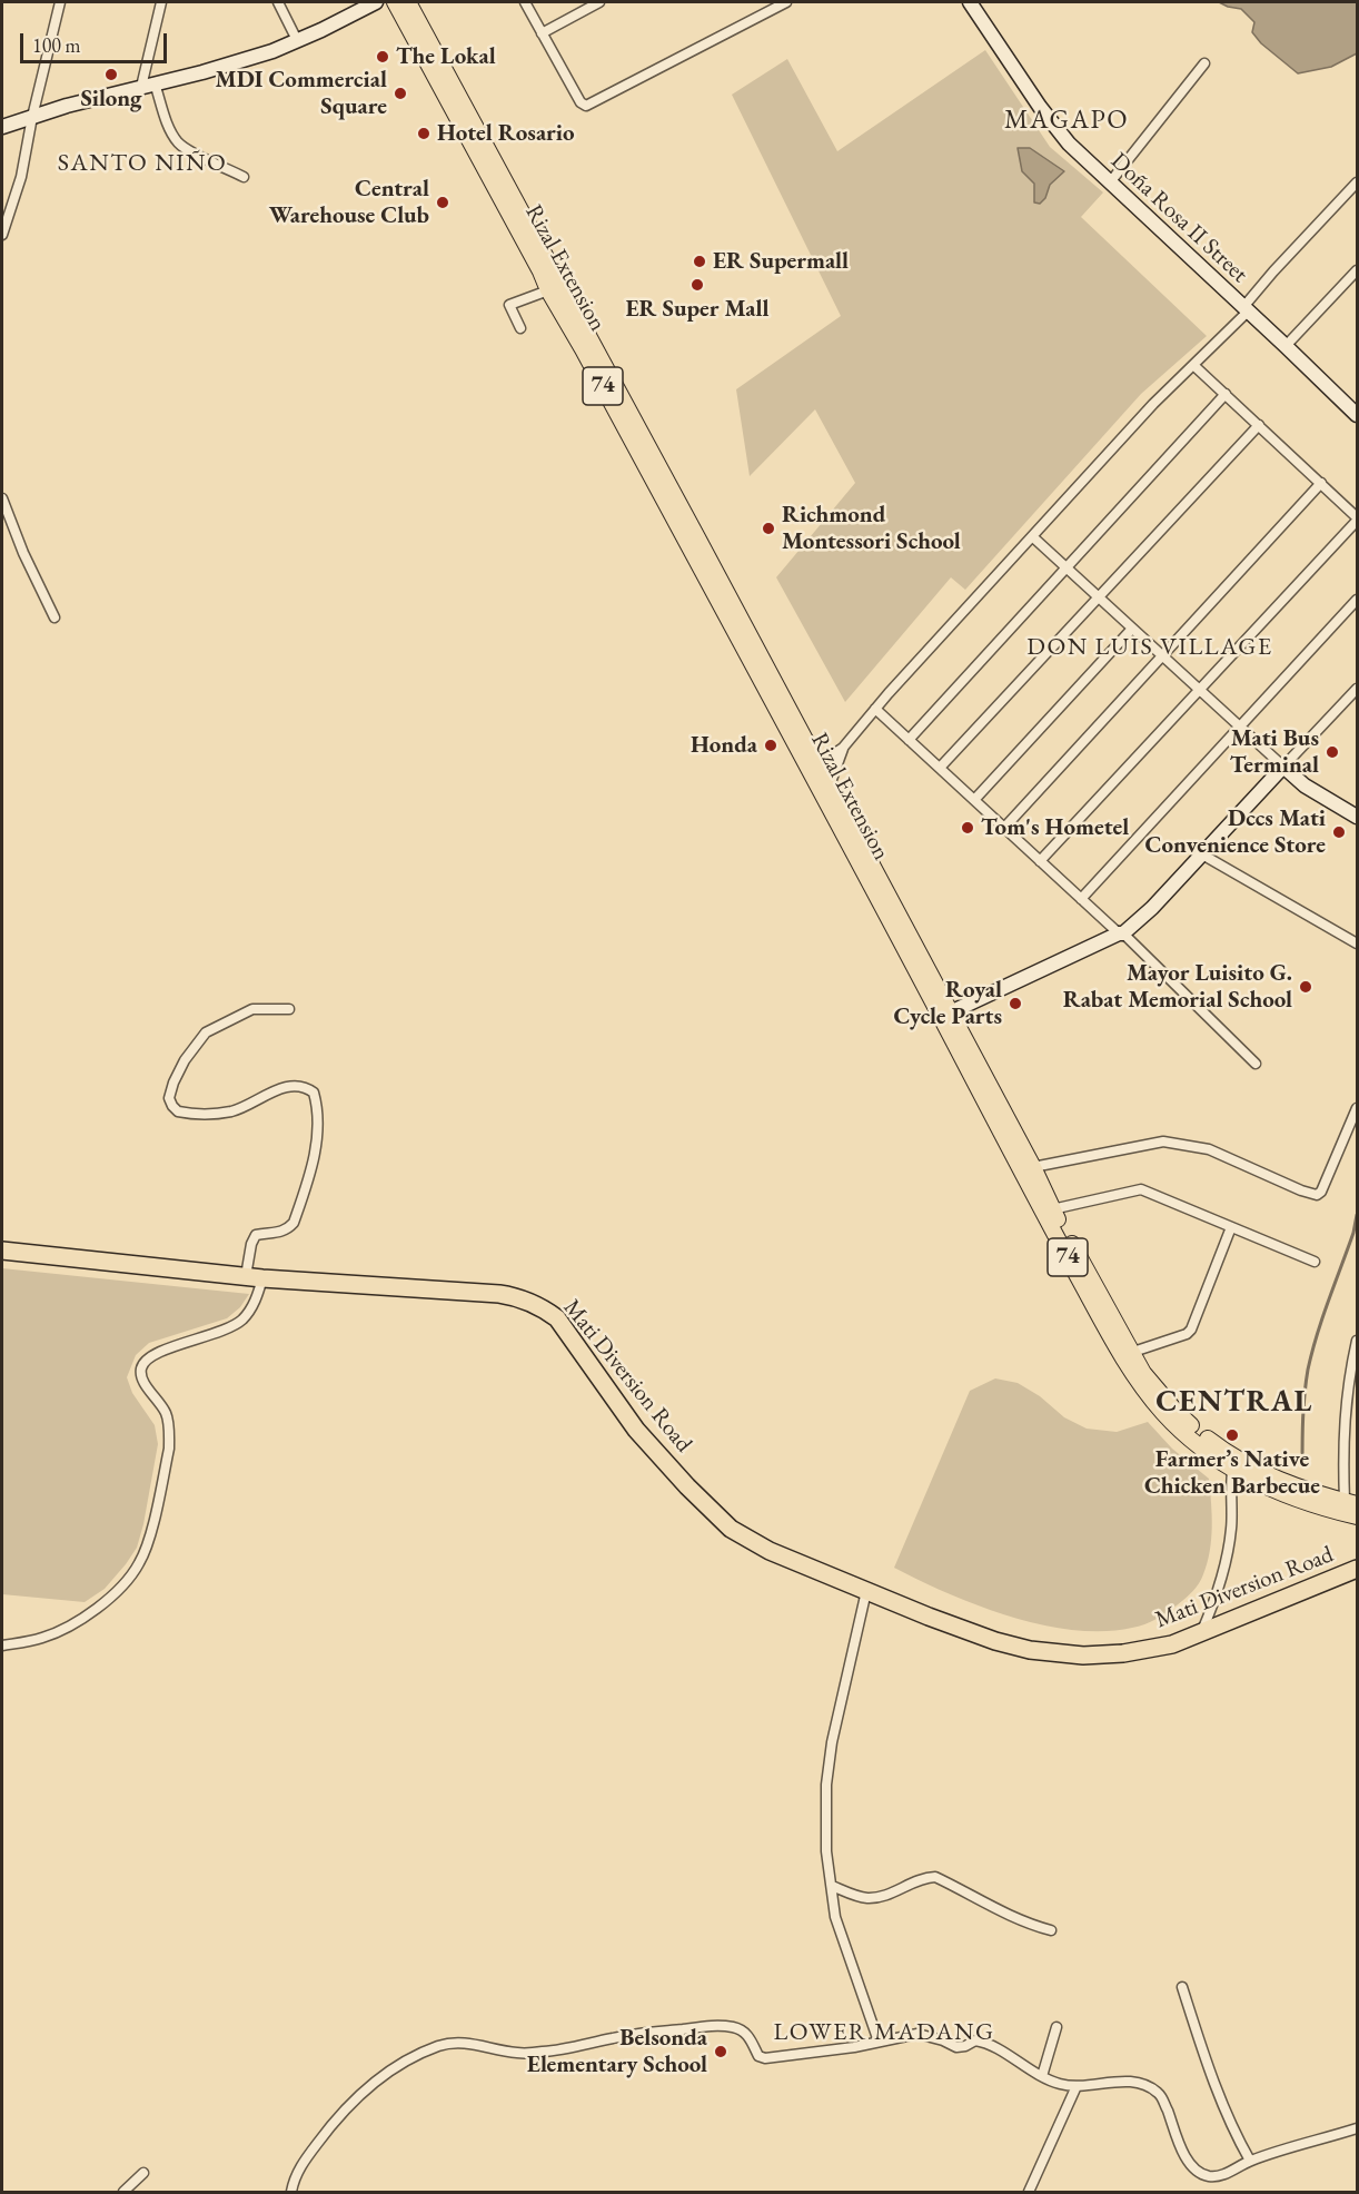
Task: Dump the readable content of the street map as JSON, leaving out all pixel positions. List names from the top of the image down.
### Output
{
  "streets": {
    "highway": ["Mati Diversion Road"],
    "main road": ["Rizal Extension", "74"],
    "street": ["Doña Rosa II Street"]
  },
  "districts": [
    "MAGAPO",
    "SANTO NIÑO",
    "DON LUIS VILLAGE",
    "CENTRAL",
    "LOWER MADANG"
  ],
  "places": [
    "The Lokal",
    "Silong",
    "MDI Commercial Square",
    "Hotel Rosario",
    "Central Warehouse Club",
    "ER Supermall",
    "ER Super Mall",
    "Richmond Montessori School",
    "Honda",
    "Mati Bus Terminal",
    "Tom's Hometel",
    "Dccs Mati Convenience Store",
    "Mayor Luisito G. Rabat Memorial School",
    "Royal Cycle Parts",
    "Farmer’s Native Chicken Barbecue",
    "Belsonda Elementary School"
  ],
  "scale_bar": "100 m"
}
